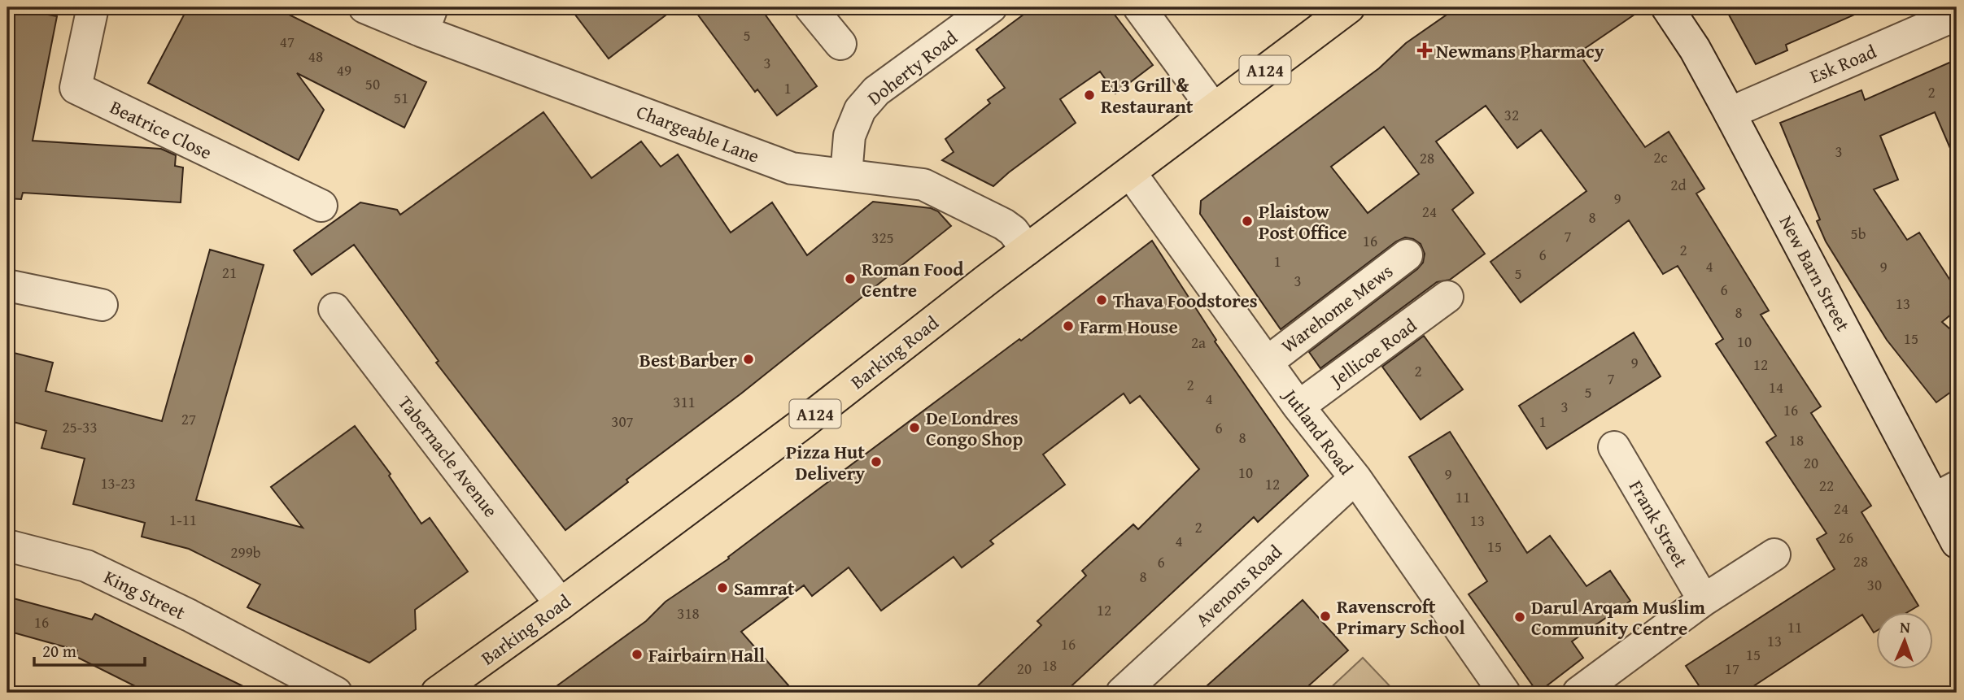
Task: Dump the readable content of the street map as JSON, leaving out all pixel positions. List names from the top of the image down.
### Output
{
  "streets": {
    "main road": ["A124", "Barking Road"],
    "street": [
      "Esk Road",
      "Doherty Road",
      "Beatrice Close",
      "Chargeable Lane",
      "New Barn Street",
      "Warehome Mews",
      "Jellicoe Road",
      "Jutland Road",
      "Tabernacle Avenue",
      "Frank Street",
      "Avenons Road",
      "King Street"
    ]
  },
  "crossings": [
    ["Esk Road", "New Barn Street"],
    ["Doherty Road", "Chargeable Lane"],
    ["Chargeable Lane", "Barking Road"],
    ["Warehome Mews", "Jutland Road"],
    ["Barking Road", "Jutland Road"],
    ["Barking Road", "Tabernacle Avenue"],
    ["Jellicoe Road", "Jutland Road"],
    ["Jutland Road", "Avenons Road"]
  ],
  "places": {
    "health": ["Newmans Pharmacy"],
    "other": [
      "E13 Grill & Restaurant",
      "Plaistow Post Office",
      "Roman Food Centre",
      "Thava Foodstores",
      "Farm House",
      "Best Barber",
      "De Londres Congo Shop",
      "Pizza Hut Delivery",
      "Samrat",
      "Ravenscroft Primary School",
      "Darul Arqam Muslim Community Centre",
      "Fairbairn Hall"
    ]
  },
  "house_numbers": [
    "5",
    "47",
    "48",
    "3",
    "49",
    "50",
    "1",
    "2",
    "51",
    "32",
    "3",
    "2c",
    "28",
    "2d",
    "9",
    "24",
    "8",
    "5b",
    "7",
    "325",
    "16",
    "2",
    "6",
    "1",
    "4",
    "9",
    "21",
    "5",
    "3",
    "6",
    "13",
    "8",
    "15",
    "10",
    "2a",
    "9",
    "12",
    "2",
    "7",
    "2",
    "14",
    "5",
    "4",
    "311",
    "3",
    "16",
    "27",
    "307",
    "1",
    "25-33",
    "6",
    "8",
    "18",
    "20",
    "10",
    "9",
    "13-23",
    "12",
    "22",
    "11",
    "24",
    "1-11",
    "13",
    "2",
    "26",
    "4",
    "15",
    "299b",
    "28",
    "6",
    "8",
    "30",
    "12",
    "318",
    "16",
    "11",
    "13",
    "16",
    "15",
    "18",
    "20",
    "17"
  ],
  "scale_bar": "20 m",
  "north": "top"
}
